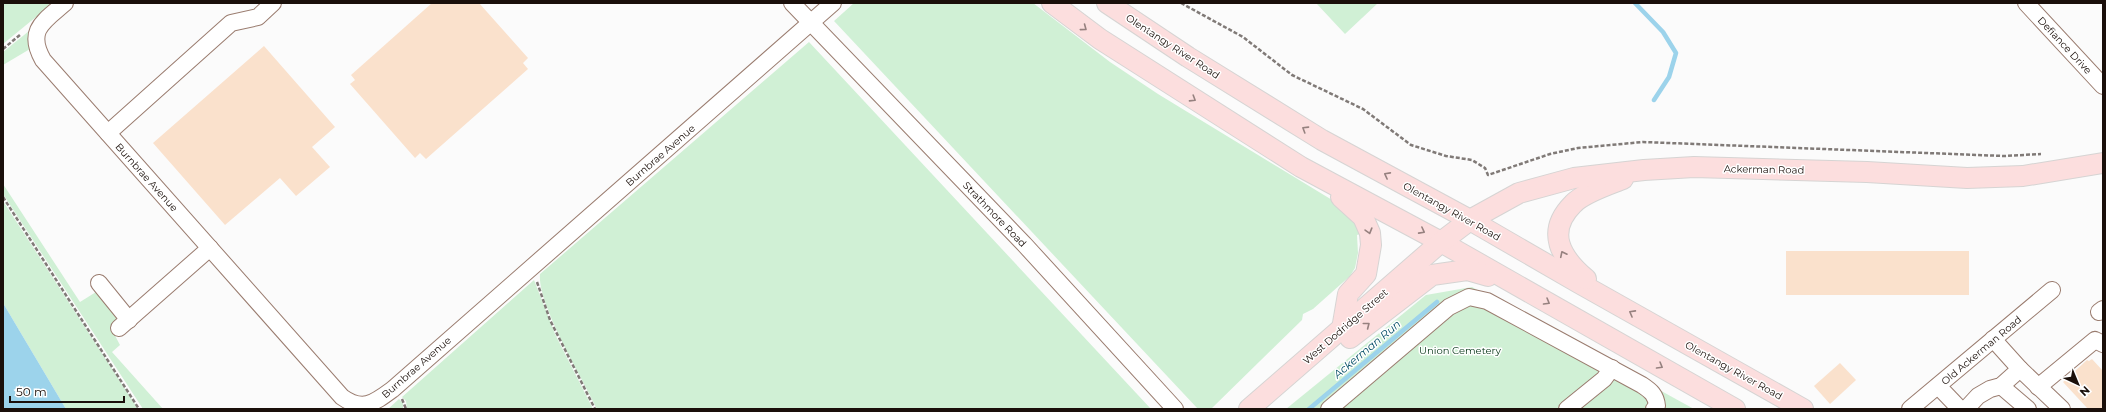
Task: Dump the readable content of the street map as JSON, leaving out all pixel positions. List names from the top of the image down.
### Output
{
  "streets": {
    "main road": ["Olentangy River Road", "Ackerman Road", "West Dodridge Street"],
    "street": [
      "Defiance Drive",
      "Burnbrae Avenue",
      "Strathmore Road",
      "Old Ackerman Road"
    ]
  },
  "crossings": [
    ["Olentangy River Road", "Ackerman Road"],
    ["Burnbrae Avenue", "Strathmore Road"],
    ["Ackerman Road", "West Dodridge Street"]
  ],
  "water": ["Ackerman Run"],
  "parks": ["Union Cemetery"],
  "scale_bar": "50 m",
  "north": "bottom right"
}
